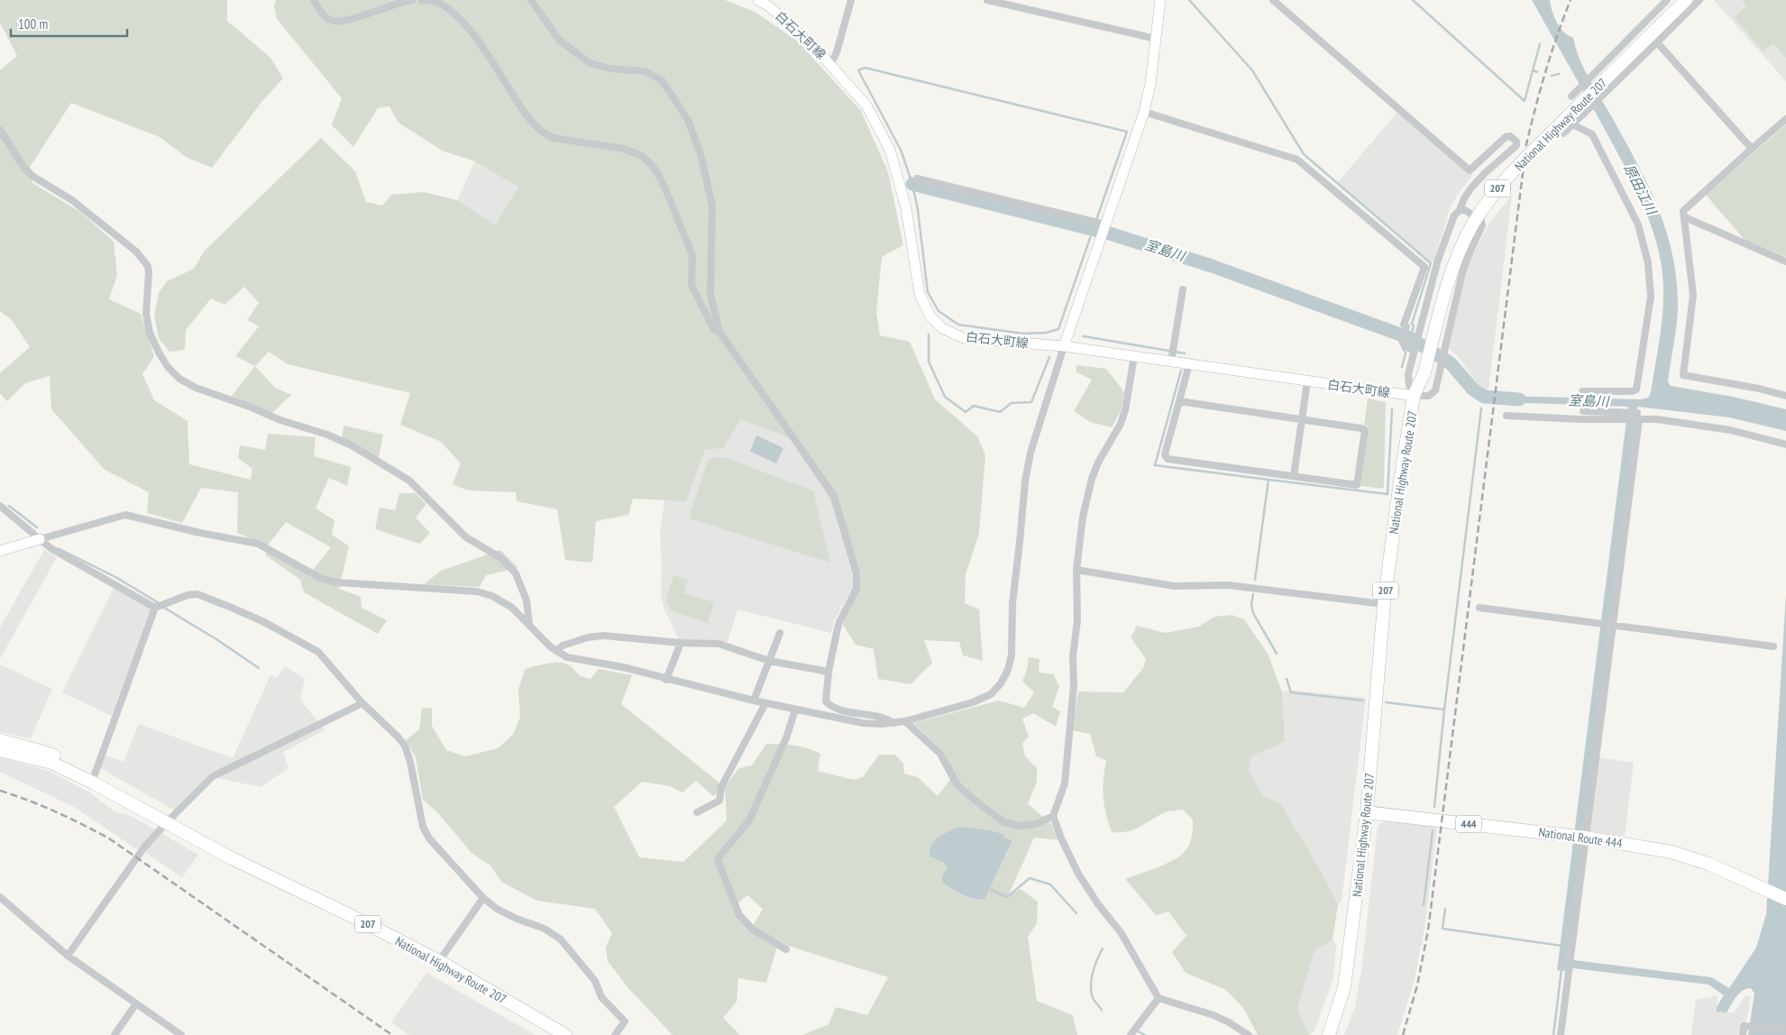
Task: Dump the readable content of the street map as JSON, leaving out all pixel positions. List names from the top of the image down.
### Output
{
  "streets": {
    "highway": [
      "National Highway Route 207",
      "207",
      "444",
      "National Route 444"
    ],
    "main road": ["白石大町線"]
  },
  "crossings": [
    ["白石大町線", "National Highway Route 207"],
    ["National Highway Route 207", "National Route 444"]
  ],
  "water": ["原田江川", "室島川"],
  "scale_bar": "100 m"
}
